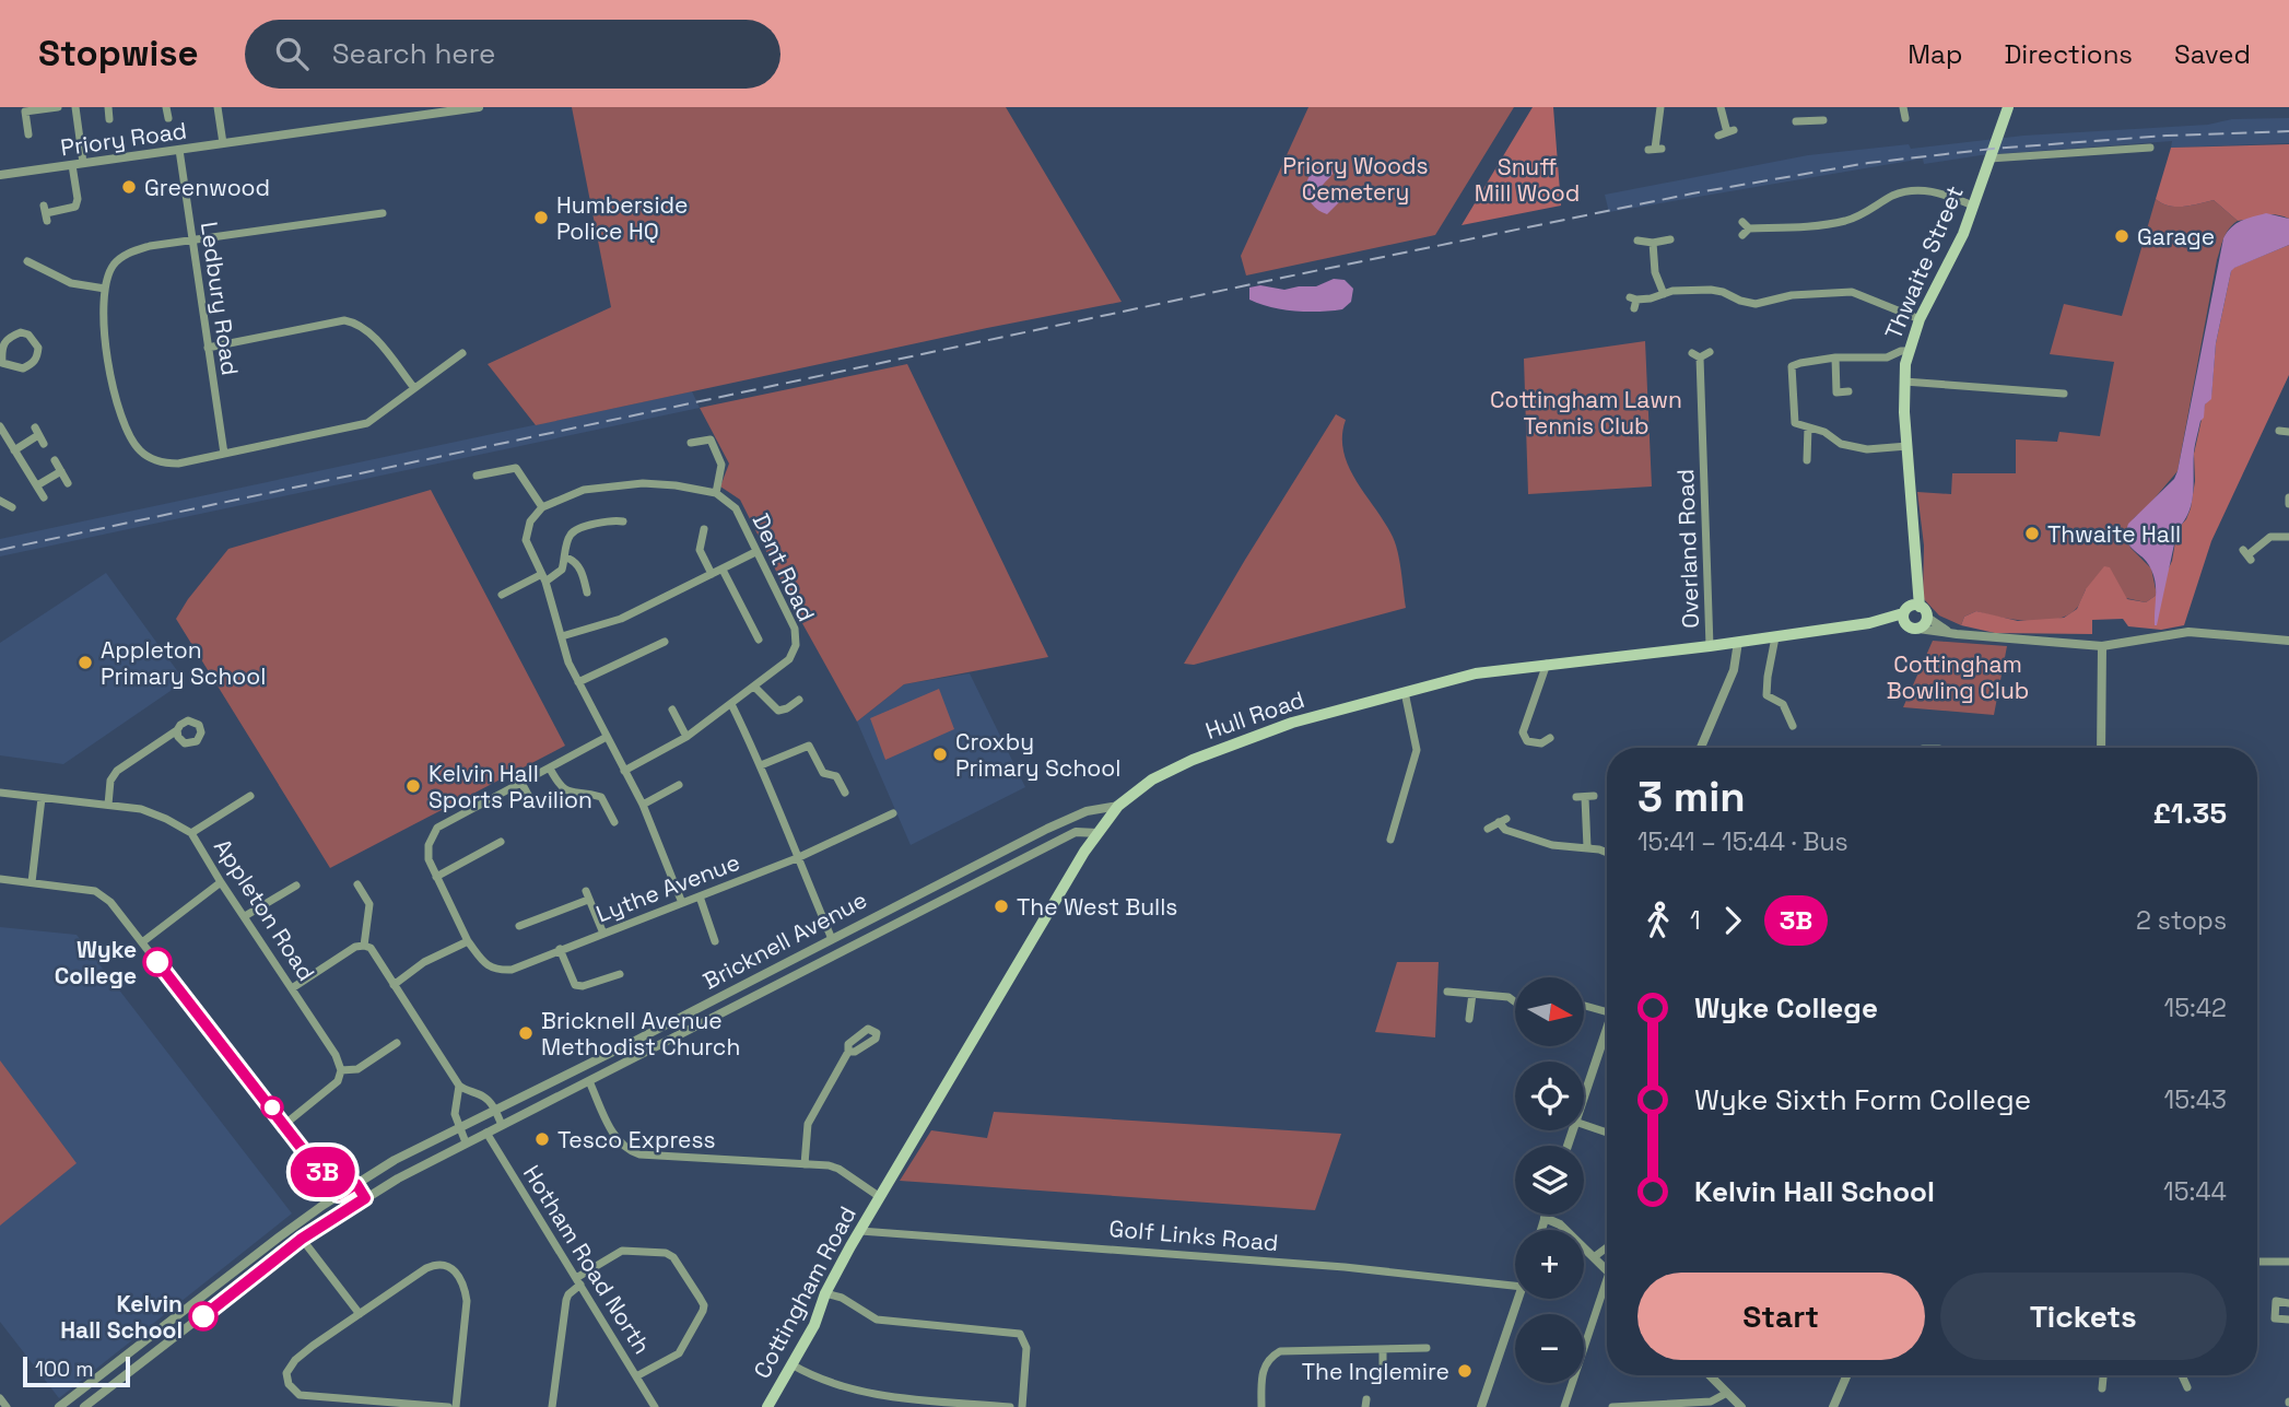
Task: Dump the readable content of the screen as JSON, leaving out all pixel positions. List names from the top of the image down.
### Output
{
  "streets": {
    "main road": ["Thwaite Street", "Hull Road", "Cottingham Road"],
    "street": [
      "Priory Road",
      "Ledbury Road",
      "Overland Road",
      "Dent Road",
      "Lythe Avenue",
      "Appleton Road",
      "Bricknell Avenue",
      "Golf Links Road",
      "Hotham Road North"
    ]
  },
  "crossings": [
    ["Priory Road", "Ledbury Road"],
    ["Thwaite Street", "Hull Road"],
    ["Overland Road", "Hull Road"],
    ["Hull Road", "Bricknell Avenue"],
    ["Hull Road", "Cottingham Road"],
    ["Bricknell Avenue", "Hotham Road North"],
    ["Golf Links Road", "Cottingham Road"]
  ],
  "parks": [
    "Priory Woods Cemetery",
    "Snuff Mill Wood",
    "Cottingham Lawn Tennis Club",
    "Cottingham Bowling Club"
  ],
  "places": [
    "Greenwood",
    "Humberside Police HQ",
    "Garage",
    "Thwaite Hall",
    "Appleton Primary School",
    "Croxby Primary School",
    "Kelvin Hall Sports Pavilion",
    "The West Bulls",
    "Wyke College",
    "Bricknell Avenue Methodist Church",
    "Tesco Express",
    "Kelvin Hall School",
    "The Inglemire"
  ],
  "lines": ["bus line 3B"],
  "scale_bar": "100 m",
  "north": "right",
  "page": {
    "header": "Stopwise",
    "search": "Search here",
    "nav": ["Map", "Directions", "Saved"],
    "on_map": "3B",
    "heading": ["3 min", "15:41 – 15:44 · Bus", "£1.35"],
    "legs": ["1", "3B", "2 stops"],
    "list": [
      {
        "name": "Wyke College",
        "value": "15:42"
      },
      {
        "name": "Wyke Sixth Form College",
        "value": "15:43"
      },
      {
        "name": "Kelvin Hall School",
        "value": "15:44"
      }
    ],
    "map_buttons": ["+", "−"],
    "buttons": ["Start", "Tickets"],
    "scale": "100 m"
  }
}
